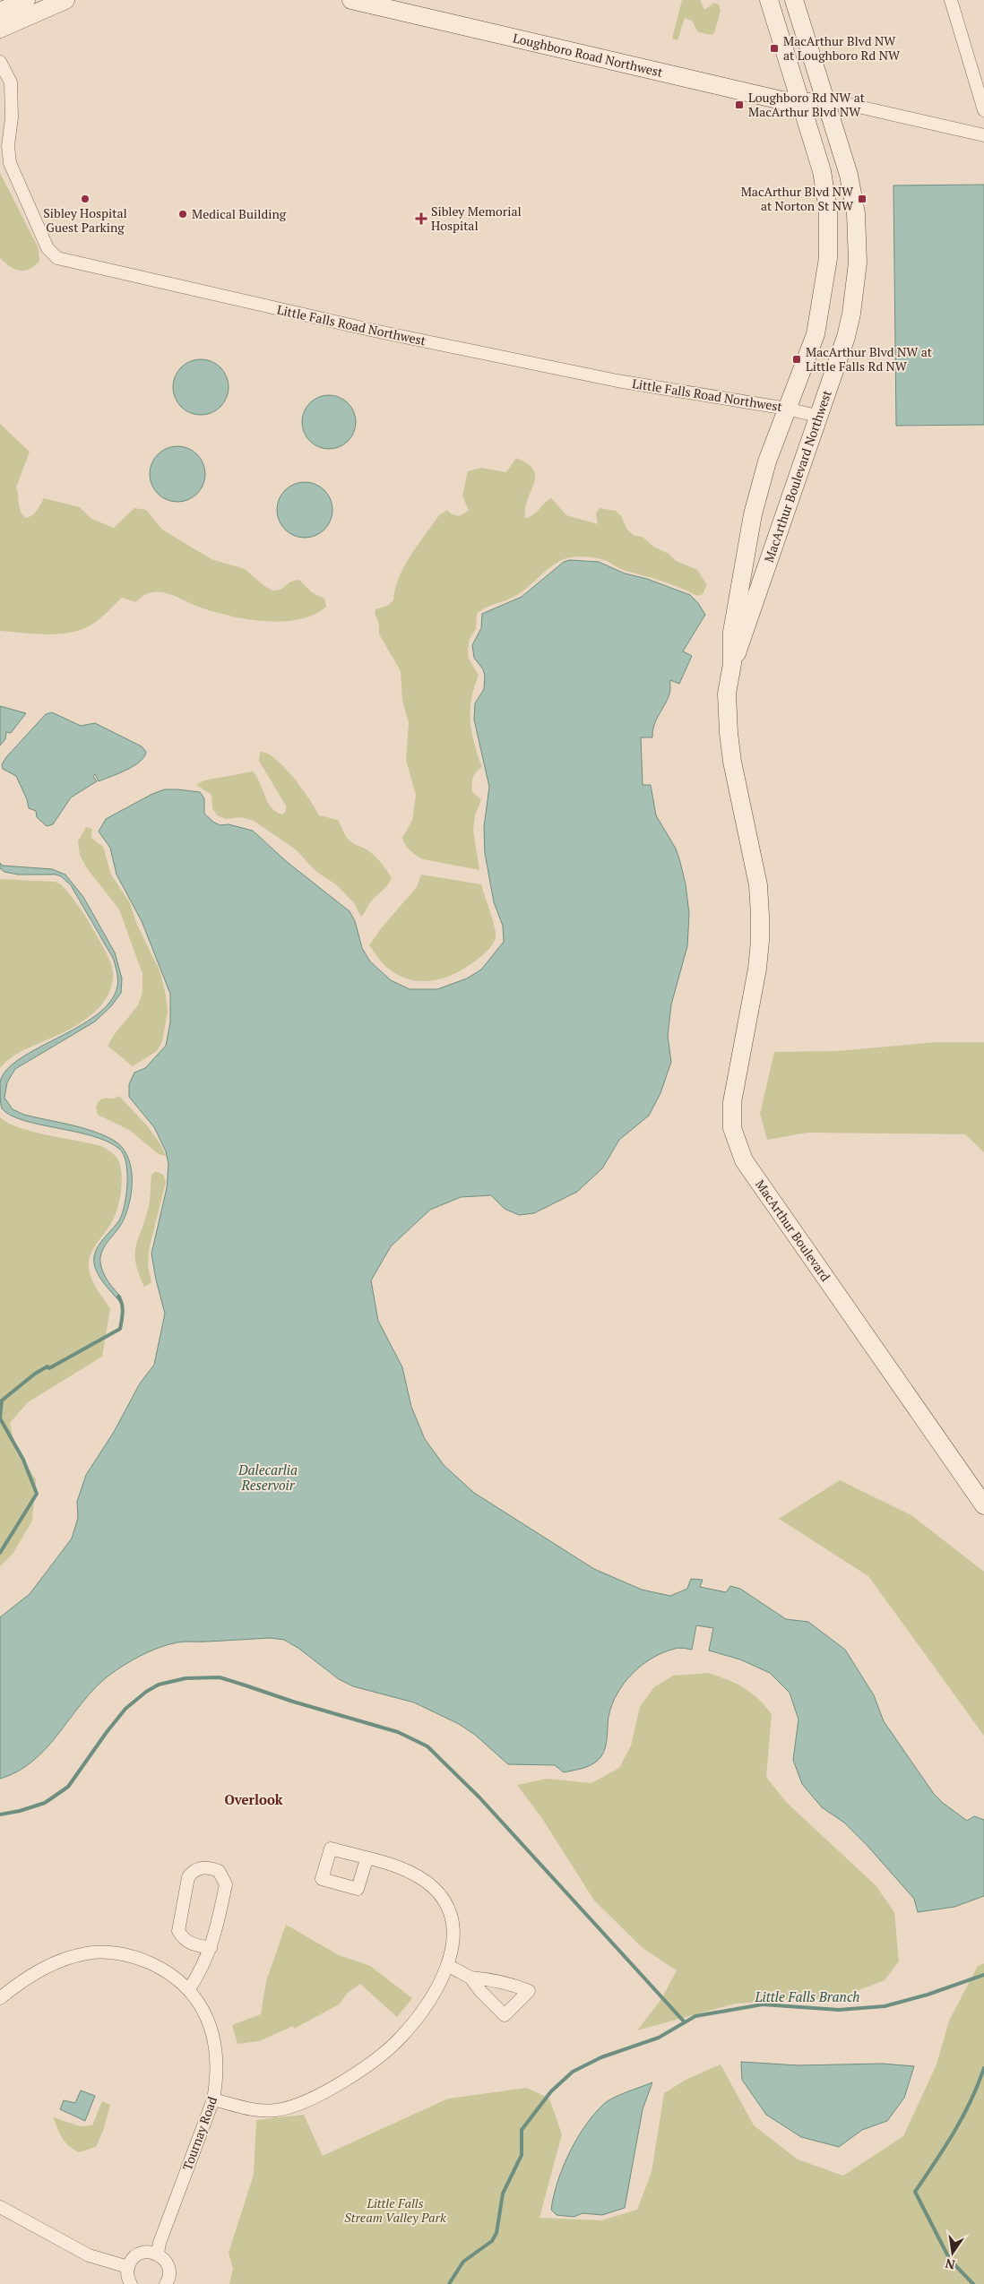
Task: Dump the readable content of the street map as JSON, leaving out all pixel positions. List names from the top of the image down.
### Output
{
  "streets": {
    "main road": ["Loughboro Road Northwest", "MacArthur Boulevard Northwest", "MacArthur Boulevard"],
    "street": ["Little Falls Road Northwest", "Tournay Road"]
  },
  "crossings": [
    ["Loughboro Road Northwest", "MacArthur Boulevard Northwest"],
    ["Little Falls Road Northwest", "MacArthur Boulevard Northwest"],
    ["MacArthur Boulevard Northwest", "MacArthur Boulevard"]
  ],
  "districts": ["Overlook"],
  "water": ["Dalecarlia Reservoir", "Little Falls Branch"],
  "parks": ["Little Falls Stream Valley Park"],
  "places": {
    "transit": [
      "MacArthur Blvd NW at Loughboro Rd NW",
      "Loughboro Rd NW at MacArthur Blvd NW",
      "MacArthur Blvd NW at Norton St NW",
      "MacArthur Blvd NW at Little Falls Rd NW"
    ],
    "other": ["Sibley Hospital Guest Parking", "Medical Building"],
    "health": ["Sibley Memorial Hospital"]
  },
  "north": "bottom"
}
